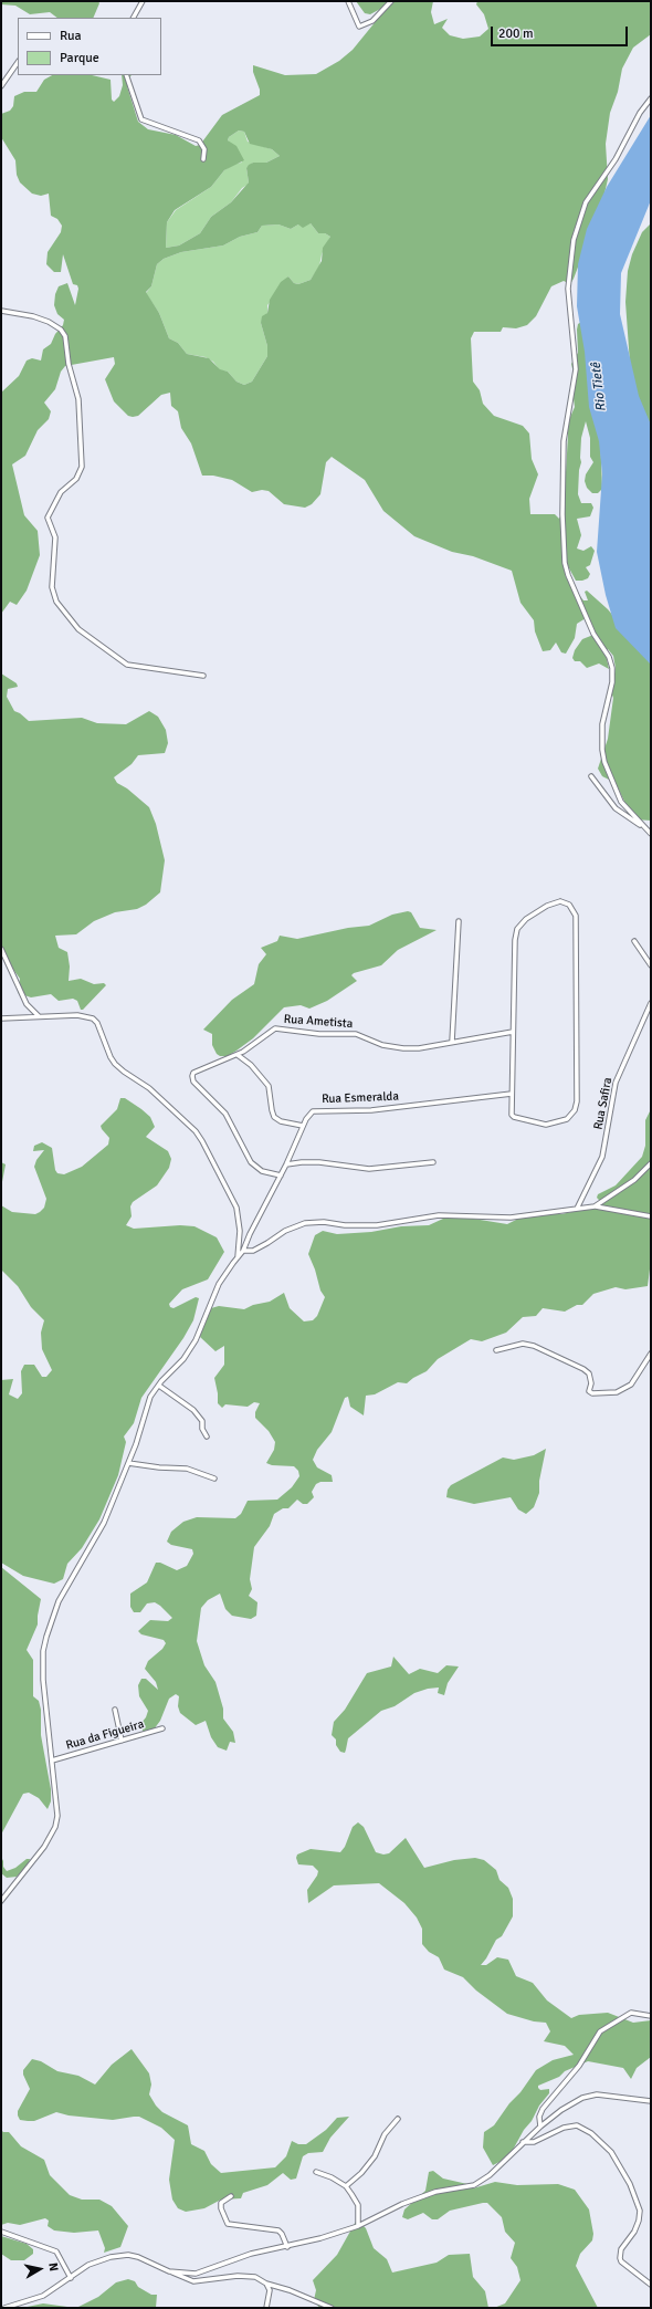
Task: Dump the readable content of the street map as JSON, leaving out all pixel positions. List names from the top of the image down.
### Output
{
  "streets": {
    "street": [
      "Rua Ametista",
      "Rua Esmeralda",
      "Rua Safira",
      "Rua da Figueira"
    ]
  },
  "crossings": [
    ["Rua Ametista", "Rua Esmeralda"],
    ["Rua Esmeralda", "Rua da Figueira"]
  ],
  "water": ["Rio Tietê"],
  "legend": ["Rua", "Parque"],
  "scale_bar": "200 m",
  "north": "right"
}
